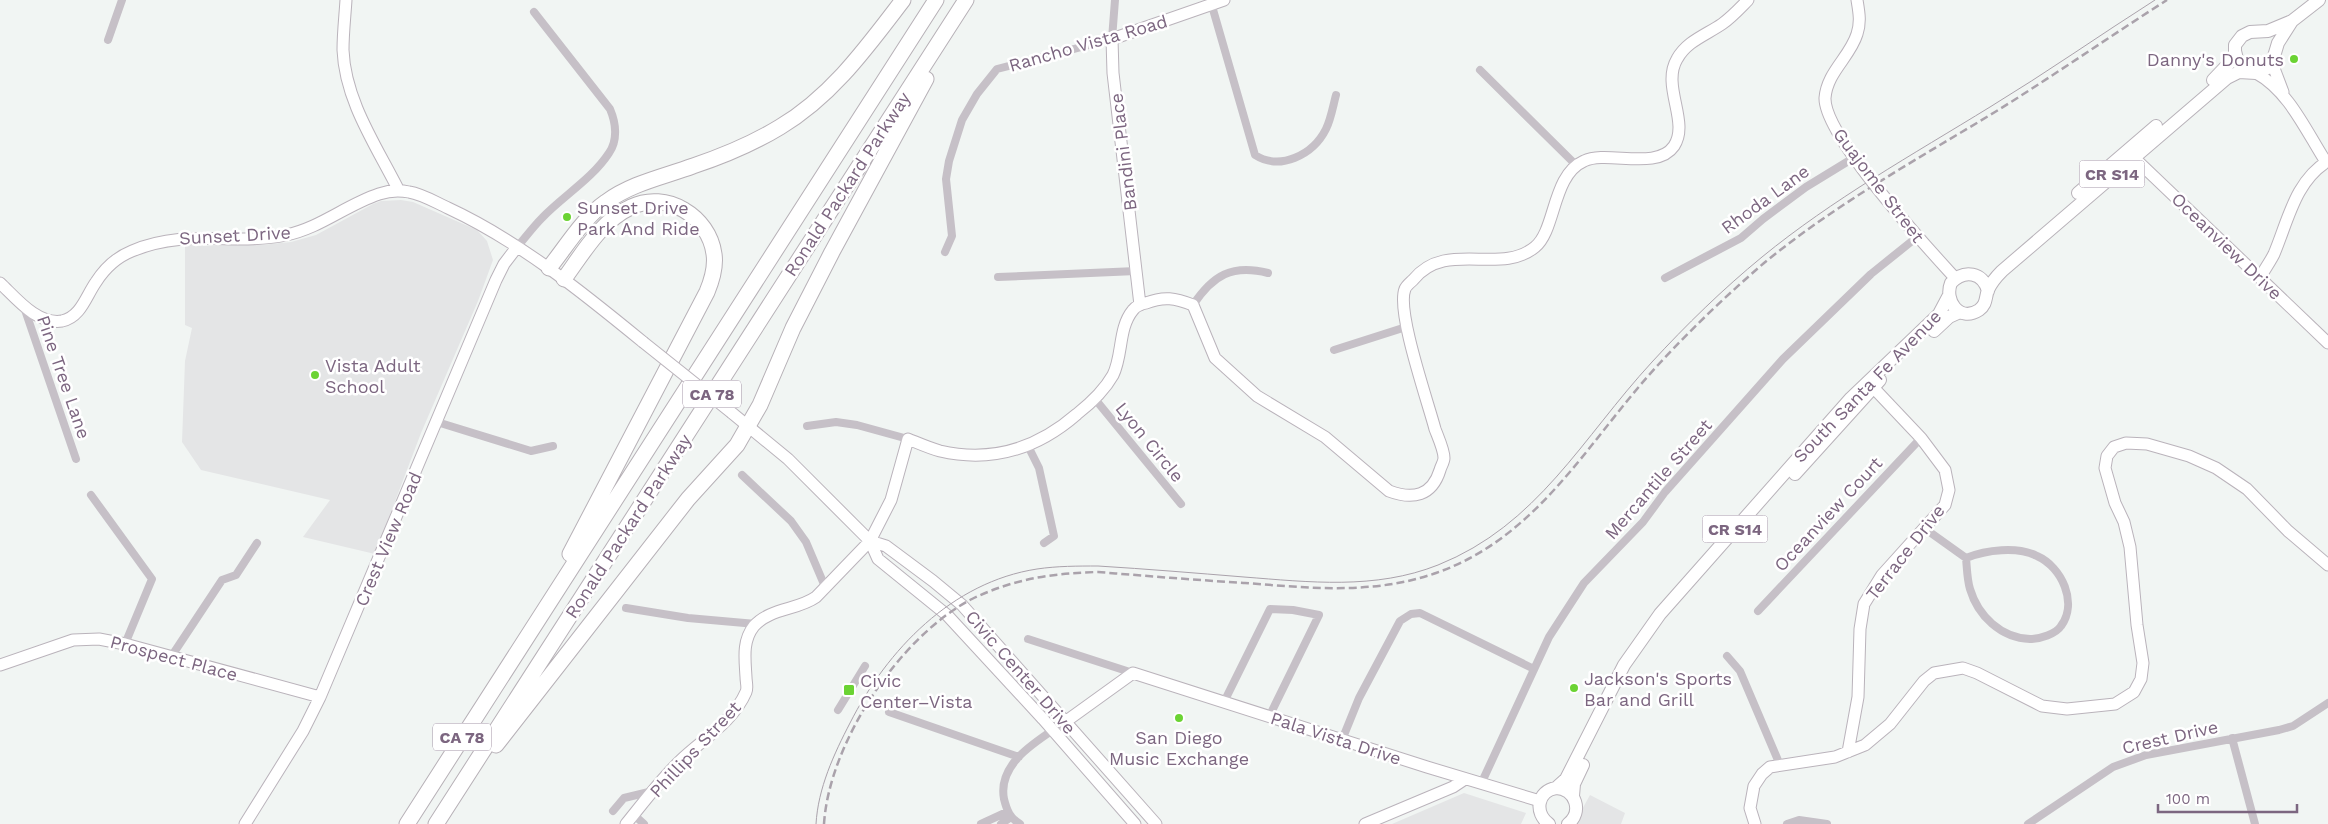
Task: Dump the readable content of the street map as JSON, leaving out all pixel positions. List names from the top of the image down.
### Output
{
  "streets": {
    "highway": ["Ronald Packard Parkway", "CA 78"],
    "main road": ["CR S14", "South Santa Fe Avenue"],
    "street": [
      "Rancho Vista Road",
      "Bandini Place",
      "Guajome Street",
      "Rhoda Lane",
      "Sunset Drive",
      "Oceanview Drive",
      "Pine Tree Lane",
      "Lyon Circle",
      "Mercantile Street",
      "Oceanview Court",
      "Crest View Road",
      "Terrace Drive",
      "Prospect Place",
      "Civic Center Drive",
      "Crest Drive",
      "Pala Vista Drive",
      "Phillips Street"
    ]
  },
  "crossings": [
    ["Rancho Vista Road", "Bandini Place"],
    ["Guajome Street", "Rhoda Lane"],
    ["Guajome Street", "South Santa Fe Avenue"],
    ["Guajome Street", "Mercantile Street"],
    ["Sunset Drive", "Pine Tree Lane"],
    ["Sunset Drive", "Crest View Road"],
    ["Sunset Drive", "Civic Center Drive"],
    ["Oceanview Drive", "South Santa Fe Avenue"],
    ["South Santa Fe Avenue", "Terrace Drive"],
    ["South Santa Fe Avenue", "Pala Vista Drive"],
    ["Mercantile Street", "Pala Vista Drive"],
    ["Oceanview Court", "Terrace Drive"],
    ["Crest View Road", "Prospect Place"]
  ],
  "places": {
    "other": [
      "Danny's Donuts",
      "Sunset Drive Park And Ride",
      "Vista Adult School",
      "Jackson's Sports Bar and Grill",
      "San Diego Music Exchange"
    ],
    "transit": ["Civic Center–Vista"]
  },
  "scale_bar": "100 m"
}
